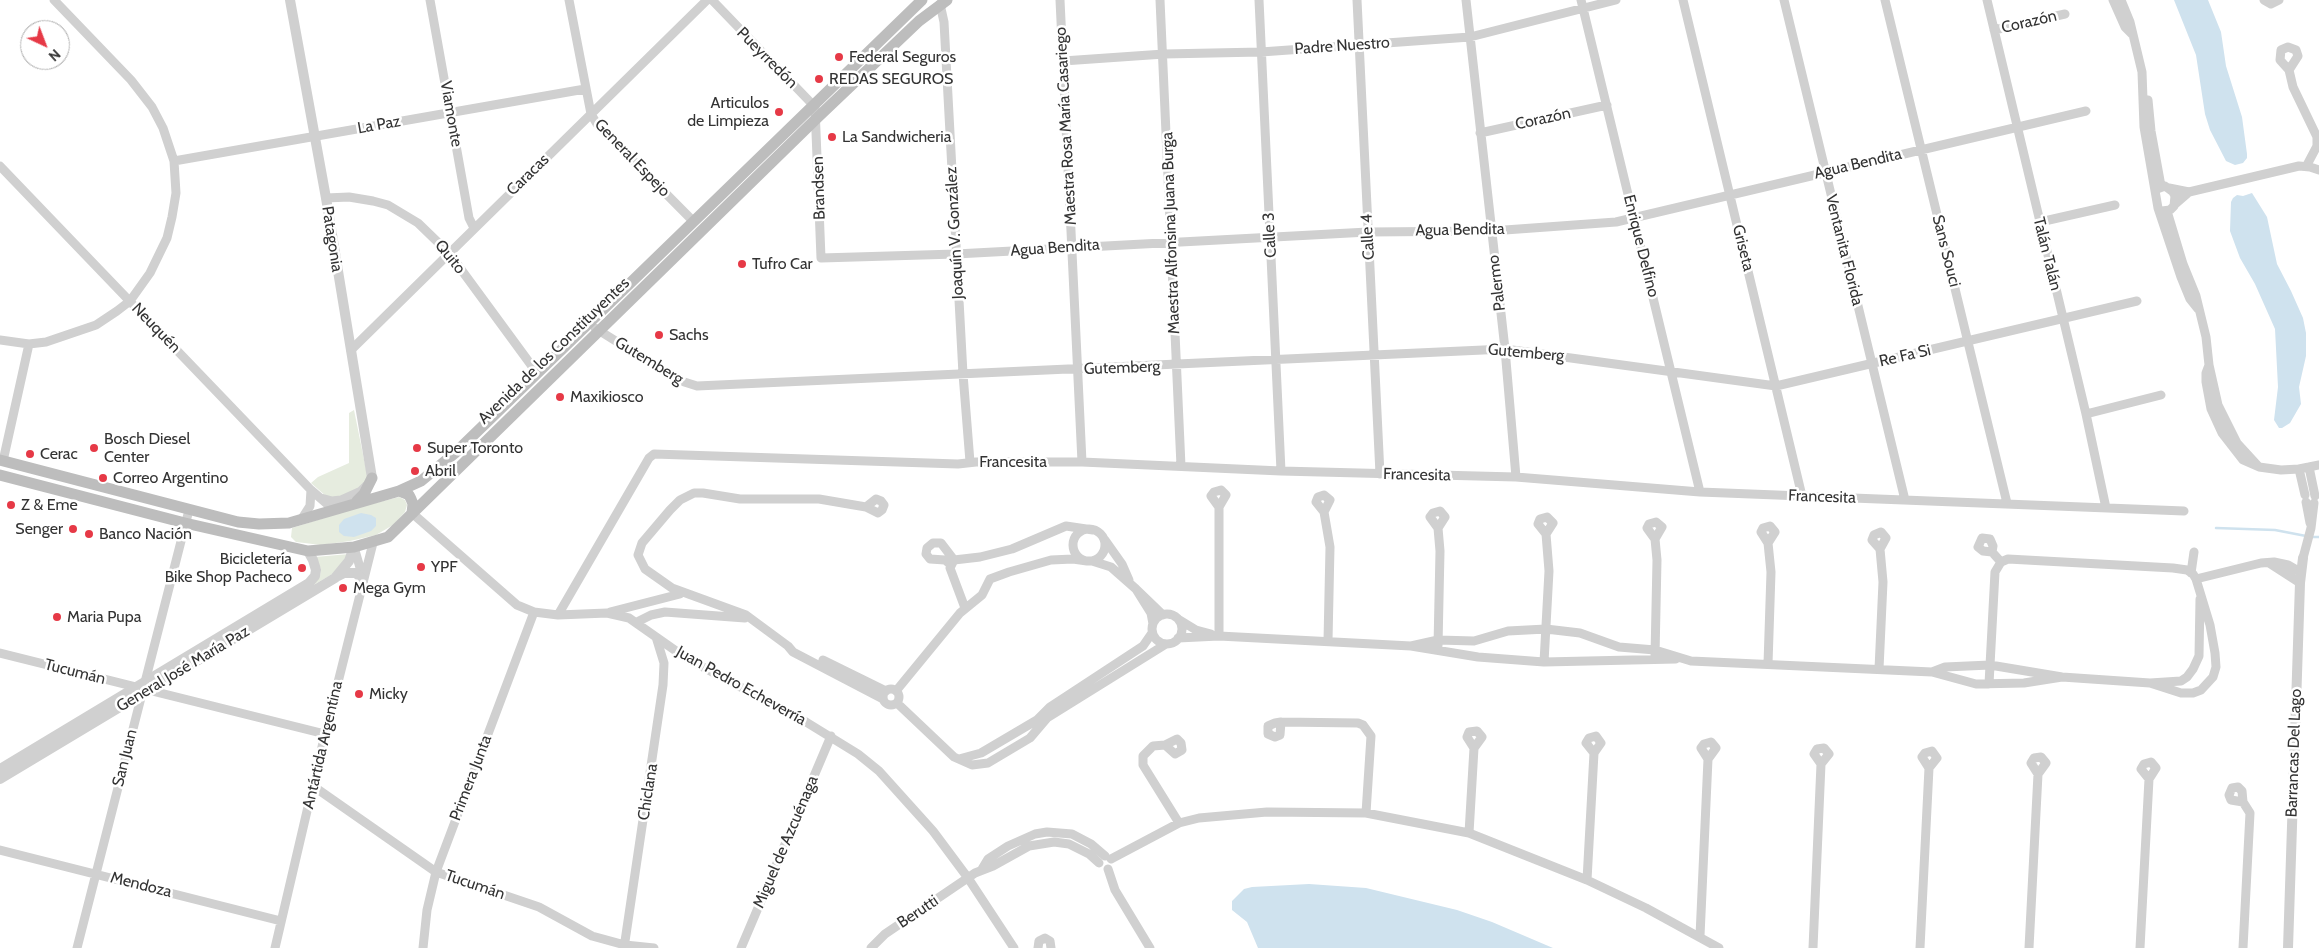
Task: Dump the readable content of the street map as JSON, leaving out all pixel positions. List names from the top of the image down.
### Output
{
  "streets": {
    "main road": ["Avenida de los Constituyentes"],
    "street": [
      "Corazón",
      "Padre Nuestro",
      "Pueyrredón",
      "Viamonte",
      "La Paz",
      "Maestra Rosa María Casariego",
      "General Espejo",
      "Agua Bendita",
      "Caracas",
      "Brandsen",
      "Joaquín V. González",
      "Maestra Alfonsina Juana Burga",
      "Calle 3",
      "Calle 4",
      "Patagonia",
      "Enrique Delfino",
      "Griseta",
      "Ventanita Florida",
      "Sans Souci",
      "Talán Talán",
      "Quito",
      "Palermo",
      "Neuquén",
      "Gutemberg",
      "Re Fa Si",
      "Francesita",
      "General José María Paz",
      "Tucumán",
      "Juan Pedro Echeverría",
      "Antártida Argentina",
      "Barrancas Del Lago",
      "San Juan",
      "Primera Junta",
      "Chiclana",
      "Miguel de Azcuénaga",
      "Mendoza",
      "Berutti"
    ]
  },
  "crossings": [
    ["Corazón", "Enrique Delfino"],
    ["Corazón", "Talán Talán"],
    ["Corazón", "Palermo"],
    ["Padre Nuestro", "Maestra Rosa María Casariego"],
    ["Padre Nuestro", "Maestra Alfonsina Juana Burga"],
    ["Padre Nuestro", "Calle 3"],
    ["Padre Nuestro", "Calle 4"],
    ["Padre Nuestro", "Enrique Delfino"],
    ["Padre Nuestro", "Palermo"],
    ["Pueyrredón", "Brandsen"],
    ["Pueyrredón", "Avenida de los Constituyentes"],
    ["Viamonte", "La Paz"],
    ["Viamonte", "Caracas"],
    ["La Paz", "General Espejo"],
    ["La Paz", "Patagonia"],
    ["Maestra Rosa María Casariego", "Agua Bendita"],
    ["Maestra Rosa María Casariego", "Gutemberg"],
    ["Maestra Rosa María Casariego", "Francesita"],
    ["General Espejo", "Caracas"],
    ["General Espejo", "Avenida de los Constituyentes"],
    ["Agua Bendita", "Brandsen"],
    ["Agua Bendita", "Joaquín V. González"],
    ["Agua Bendita", "Maestra Alfonsina Juana Burga"],
    ["Agua Bendita", "Calle 3"],
    ["Agua Bendita", "Calle 4"],
    ["Agua Bendita", "Enrique Delfino"],
    ["Agua Bendita", "Griseta"],
    ["Agua Bendita", "Ventanita Florida"],
    ["Agua Bendita", "Sans Souci"],
    ["Agua Bendita", "Talán Talán"],
    ["Agua Bendita", "Palermo"],
    ["Caracas", "Patagonia"],
    ["Caracas", "Quito"],
    ["Brandsen", "Avenida de los Constituyentes"],
    ["Joaquín V. González", "Avenida de los Constituyentes"],
    ["Joaquín V. González", "Gutemberg"],
    ["Joaquín V. González", "Francesita"],
    ["Maestra Alfonsina Juana Burga", "Gutemberg"],
    ["Maestra Alfonsina Juana Burga", "Francesita"],
    ["Calle 3", "Gutemberg"],
    ["Calle 3", "Francesita"],
    ["Calle 4", "Gutemberg"],
    ["Calle 4", "Francesita"],
    ["Patagonia", "Quito"],
    ["Enrique Delfino", "Gutemberg"],
    ["Enrique Delfino", "Re Fa Si"],
    ["Enrique Delfino", "Francesita"],
    ["Griseta", "Re Fa Si"],
    ["Griseta", "Francesita"],
    ["Ventanita Florida", "Re Fa Si"],
    ["Ventanita Florida", "Francesita"],
    ["Sans Souci", "Re Fa Si"],
    ["Sans Souci", "Francesita"],
    ["Talán Talán", "Re Fa Si"],
    ["Talán Talán", "Francesita"],
    ["Quito", "Avenida de los Constituyentes"],
    ["Palermo", "Gutemberg"],
    ["Palermo", "Francesita"],
    ["Neuquén", "Avenida de los Constituyentes"],
    ["Avenida de los Constituyentes", "Gutemberg"],
    ["Avenida de los Constituyentes", "General José María Paz"],
    ["Avenida de los Constituyentes", "Juan Pedro Echeverría"],
    ["Avenida de los Constituyentes", "Antártida Argentina"],
    ["Avenida de los Constituyentes", "San Juan"],
    ["Gutemberg", "Re Fa Si"],
    ["Francesita", "Juan Pedro Echeverría"],
    ["General José María Paz", "Tucumán"],
    ["General José María Paz", "San Juan"],
    ["Tucumán", "Antártida Argentina"],
    ["Tucumán", "San Juan"],
    ["Tucumán", "Primera Junta"],
    ["Tucumán", "Chiclana"],
    ["Juan Pedro Echeverría", "Primera Junta"],
    ["Juan Pedro Echeverría", "Chiclana"],
    ["Juan Pedro Echeverría", "Miguel de Azcuénaga"],
    ["Juan Pedro Echeverría", "Berutti"],
    ["Antártida Argentina", "Mendoza"],
    ["San Juan", "Mendoza"]
  ],
  "places": [
    "Federal Seguros",
    "REDAS SEGUROS",
    "Articulos de Limpieza",
    "La Sandwicheria",
    "Tufro Car",
    "Sachs",
    "Maxikiosco",
    "Bosch Diesel Center",
    "Super Toronto",
    "Cerac",
    "Abril",
    "Correo Argentino",
    "Z & Eme",
    "Senger",
    "Banco Nación",
    "YPF",
    "Bicicletería Bike Shop Pacheco",
    "Mega Gym",
    "Maria Pupa",
    "Micky"
  ],
  "north": "bottom right"
}
